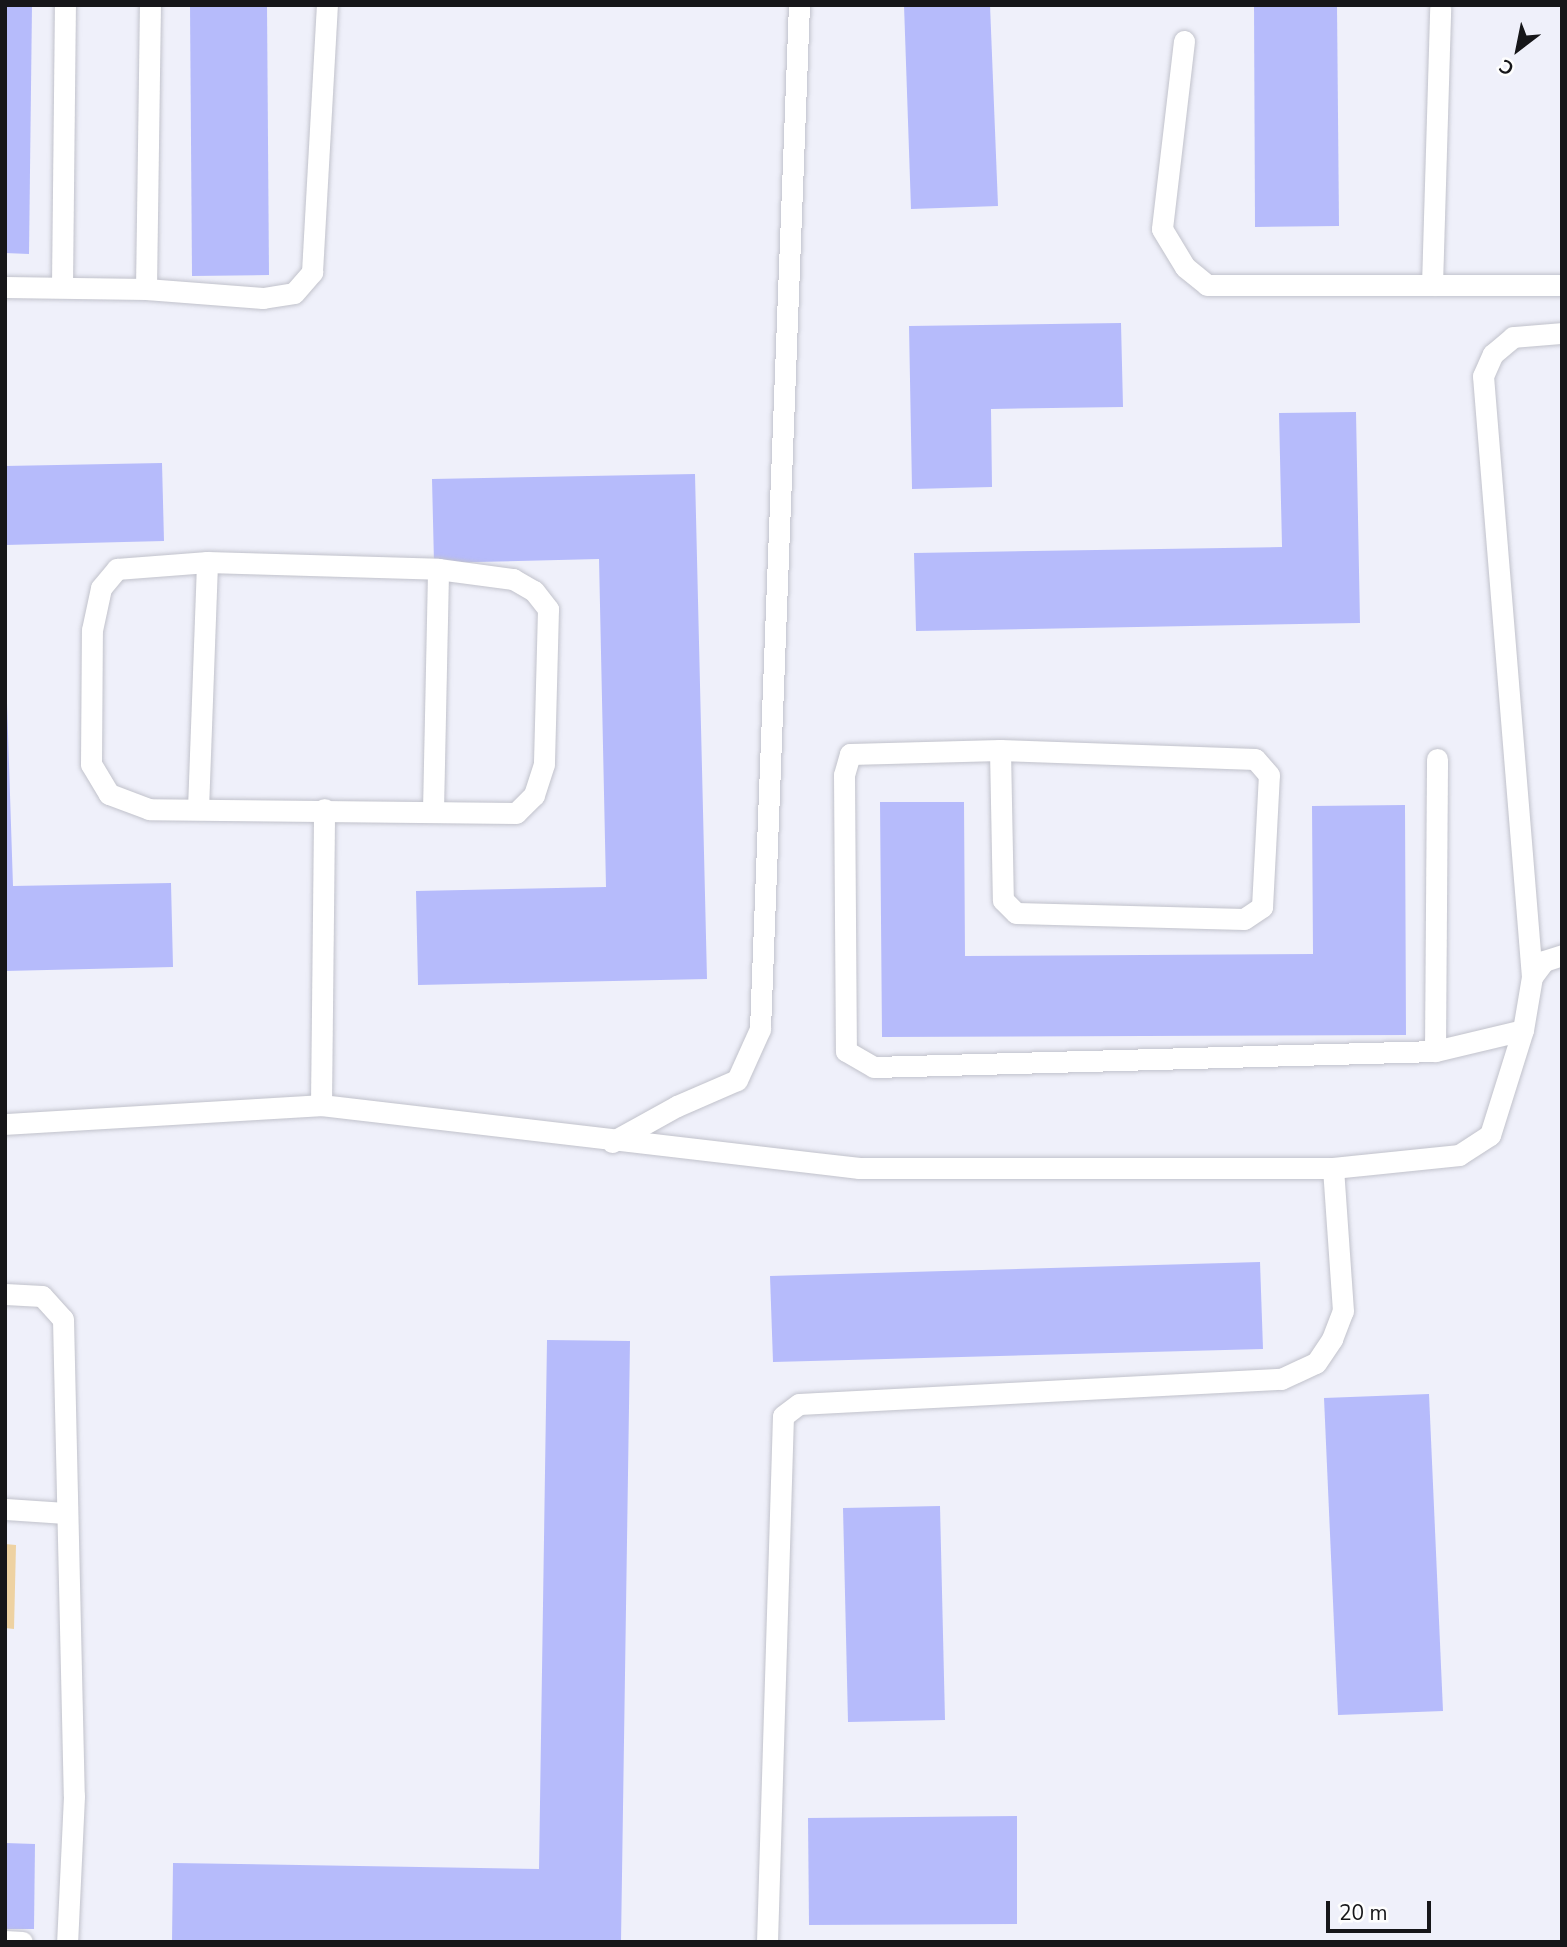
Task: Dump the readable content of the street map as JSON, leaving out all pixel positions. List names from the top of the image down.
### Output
{
  "scale_bar": "20 m",
  "north": "bottom left"
}
